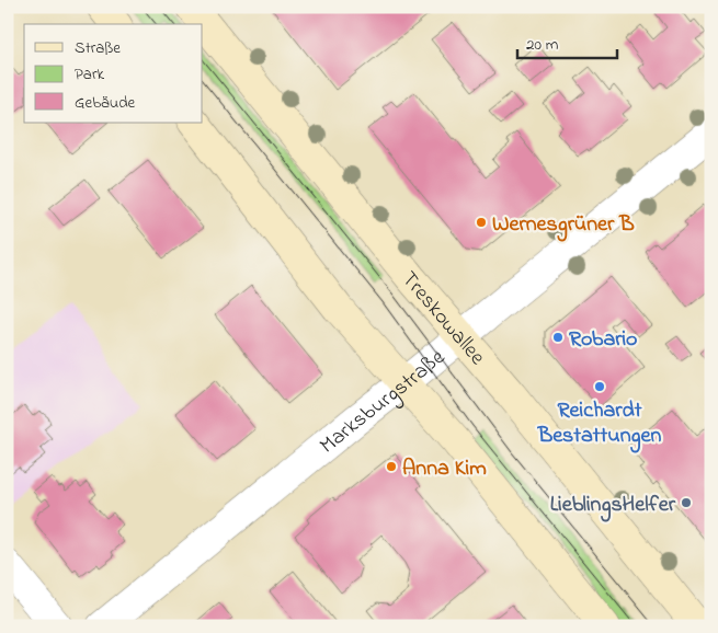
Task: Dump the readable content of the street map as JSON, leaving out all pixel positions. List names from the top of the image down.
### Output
{
  "streets": {
    "main road": ["Treskowallee"],
    "street": ["Marksburgstraße"]
  },
  "crossings": [
    ["Treskowallee", "Marksburgstraße"]
  ],
  "places": [
    "Wernesgrüner B",
    "Robario",
    "Reichardt Bestattungen",
    "Anna Kim",
    "LieblingsHelfer"
  ],
  "legend": ["Straße", "Park", "Gebäude"],
  "scale_bar": "20 m"
}
